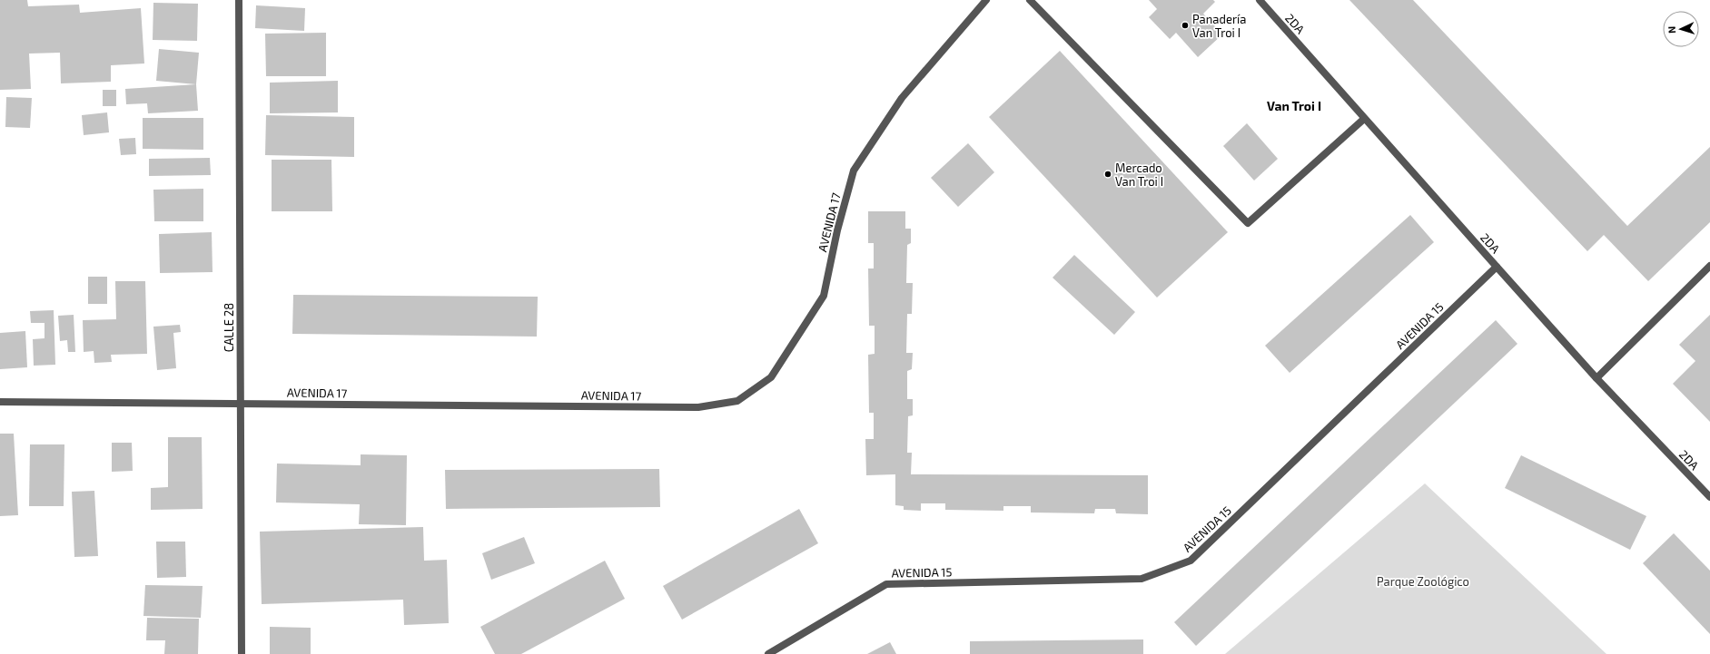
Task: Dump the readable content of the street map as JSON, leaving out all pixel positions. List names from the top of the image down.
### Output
{
  "streets": {
    "street": [
      "2DA",
      "AVENIDA 17",
      "AVENIDA 15",
      "CALLE 28"
    ]
  },
  "crossings": [
    ["2DA", "AVENIDA 15"],
    ["AVENIDA 17", "CALLE 28"]
  ],
  "districts": ["Van Troi I"],
  "parks": ["Parque Zoológico"],
  "places": ["Panadería Van Troi I", "Mercado Van Troi I"],
  "north": "left"
}
